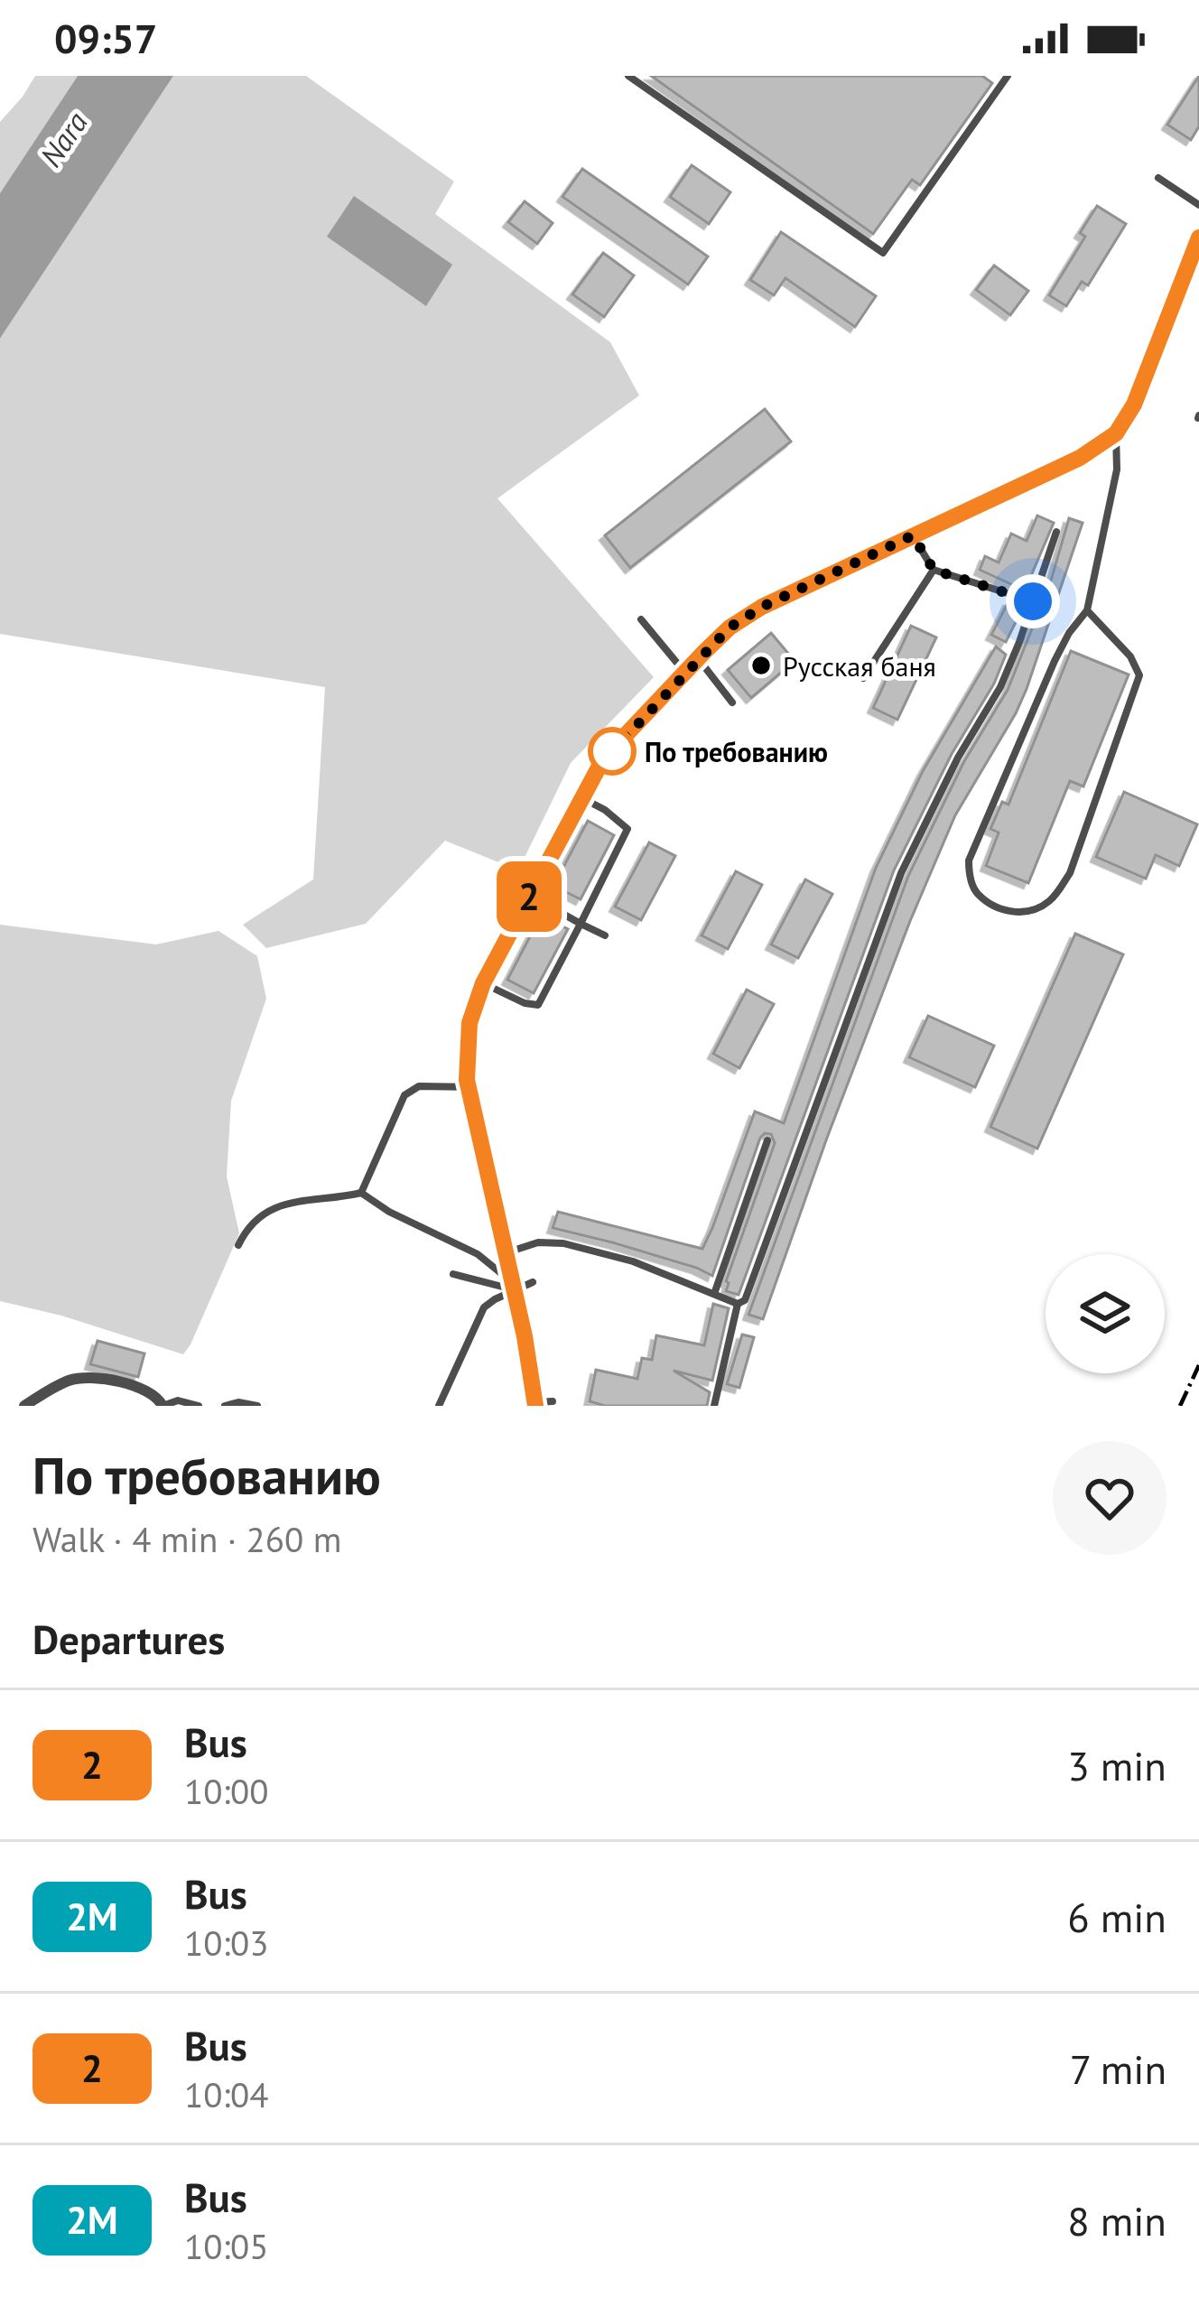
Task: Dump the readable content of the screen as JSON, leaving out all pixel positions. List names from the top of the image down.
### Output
{
  "water": ["Nara"],
  "places": ["Русская баня", "По требованию"],
  "lines": ["bus line 2"],
  "page": {
    "status": "09:57",
    "on_map": "2",
    "heading": [
      ["По требованию", "Walk · 4 min · 260 m"],
      "Departures"
    ],
    "list": [
      {
        "mark": "2",
        "name": "Bus",
        "note": "10:00",
        "value": "3 min"
      },
      {
        "mark": "2М",
        "name": "Bus",
        "note": "10:03",
        "value": "6 min"
      },
      {
        "mark": "2",
        "name": "Bus",
        "note": "10:04",
        "value": "7 min"
      },
      {
        "mark": "2М",
        "name": "Bus",
        "note": "10:05",
        "value": "8 min"
      }
    ]
  }
}
